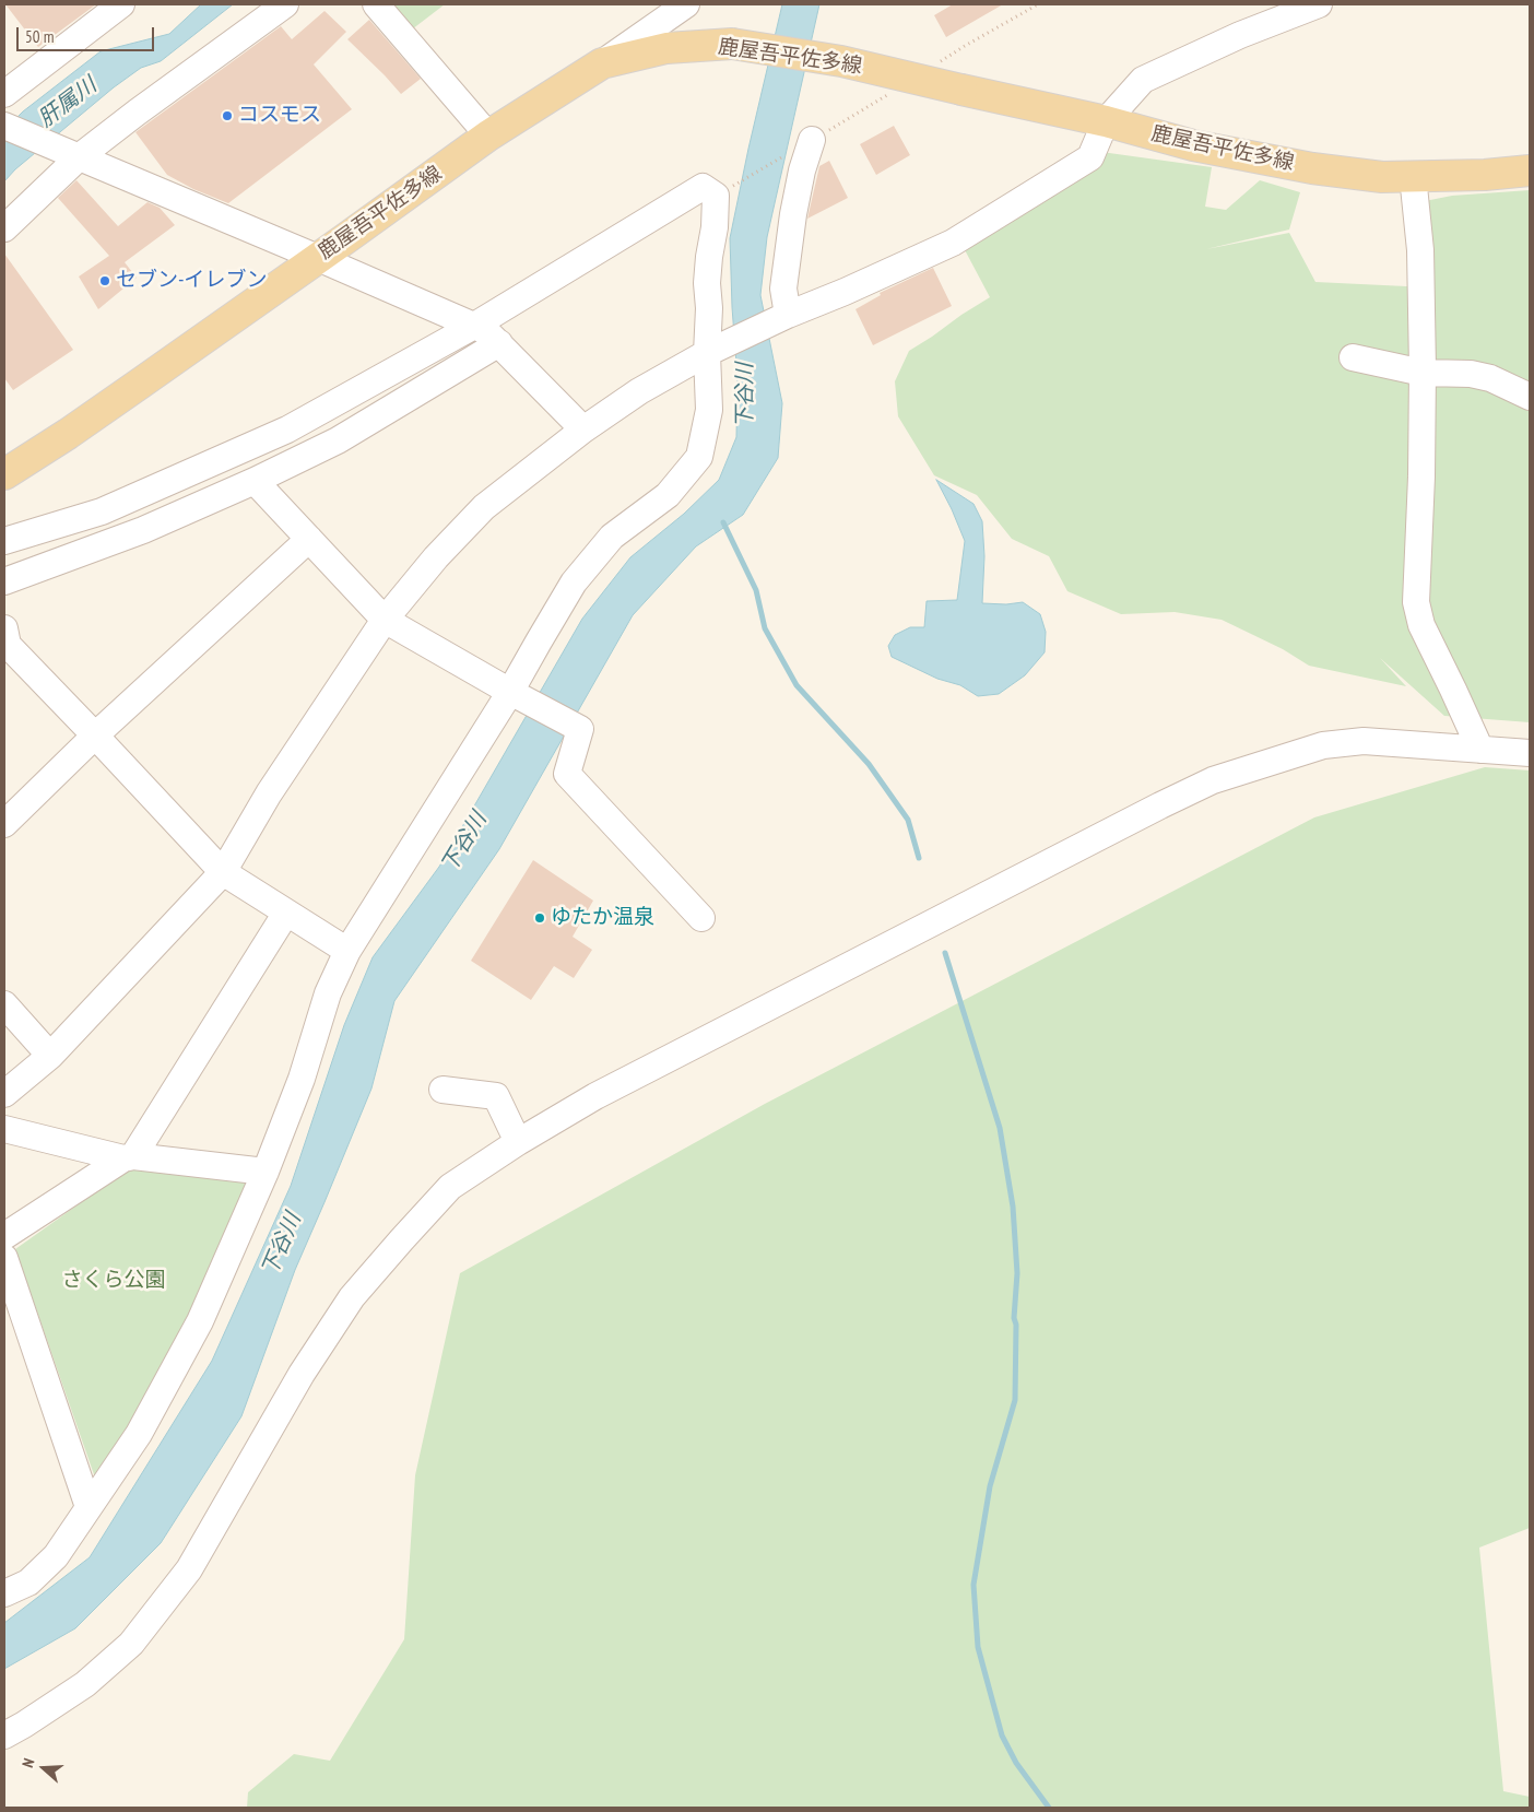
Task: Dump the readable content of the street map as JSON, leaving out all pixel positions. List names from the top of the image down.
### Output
{
  "streets": {
    "main road": ["鹿屋吾平佐多線"]
  },
  "water": ["肝属川", "下谷川"],
  "parks": ["さくら公園"],
  "places": ["コスモス", "セブン-イレブン", "ゆたか温泉"],
  "scale_bar": "50 m",
  "north": "left"
}
